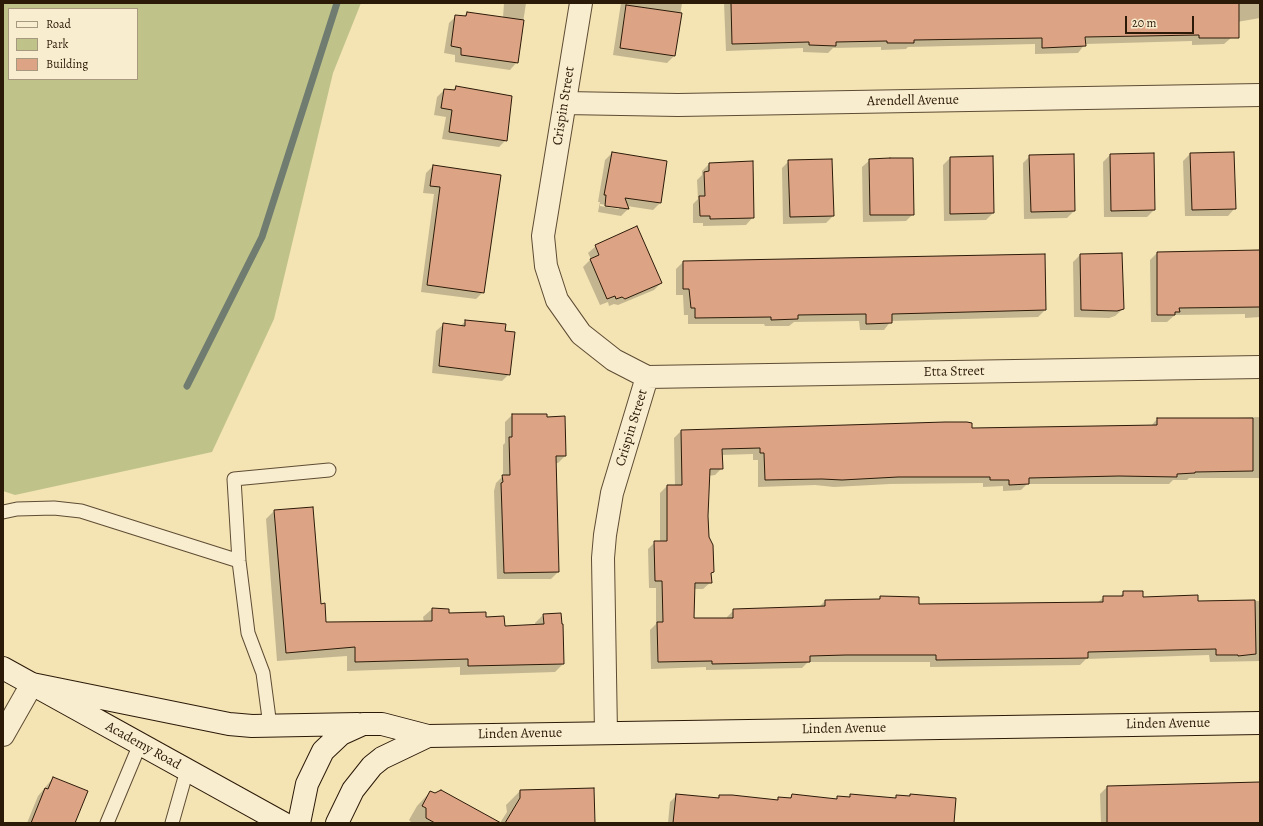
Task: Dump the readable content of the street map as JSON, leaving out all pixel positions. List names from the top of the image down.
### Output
{
  "streets": {
    "street": [
      "Arendell Avenue",
      "Crispin Street",
      "Etta Street",
      "Linden Avenue",
      "Academy Road"
    ]
  },
  "crossings": [
    ["Arendell Avenue", "Crispin Street"],
    ["Crispin Street", "Etta Street"],
    ["Crispin Street", "Linden Avenue"]
  ],
  "legend": ["Road", "Park", "Building"],
  "scale_bar": "20 m"
}
